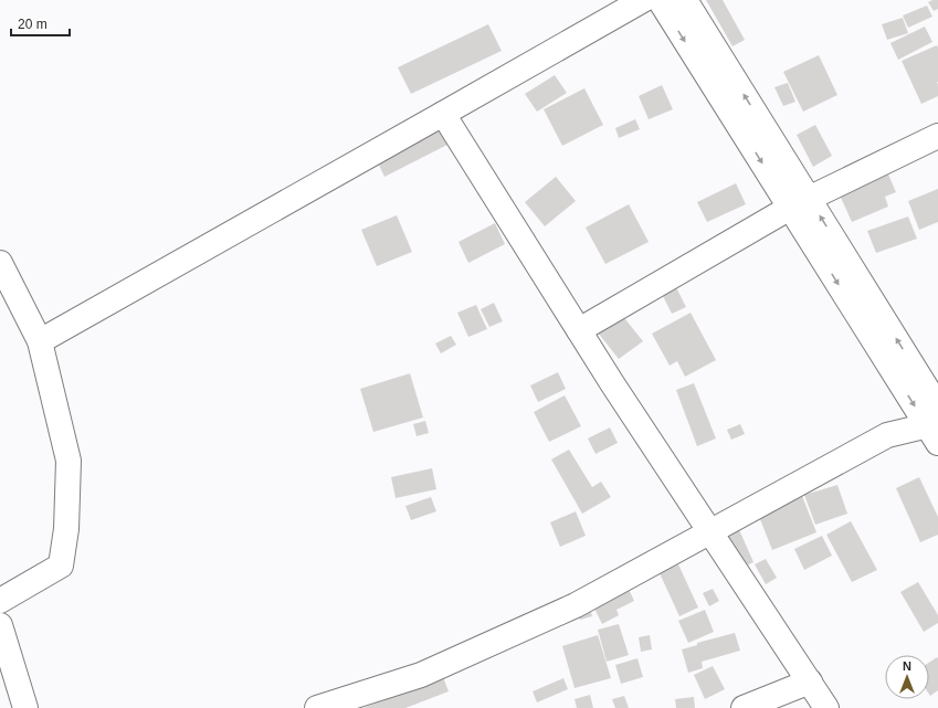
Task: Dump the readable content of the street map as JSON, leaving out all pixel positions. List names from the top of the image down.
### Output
{
  "scale_bar": "20 m",
  "north": "top"
}
